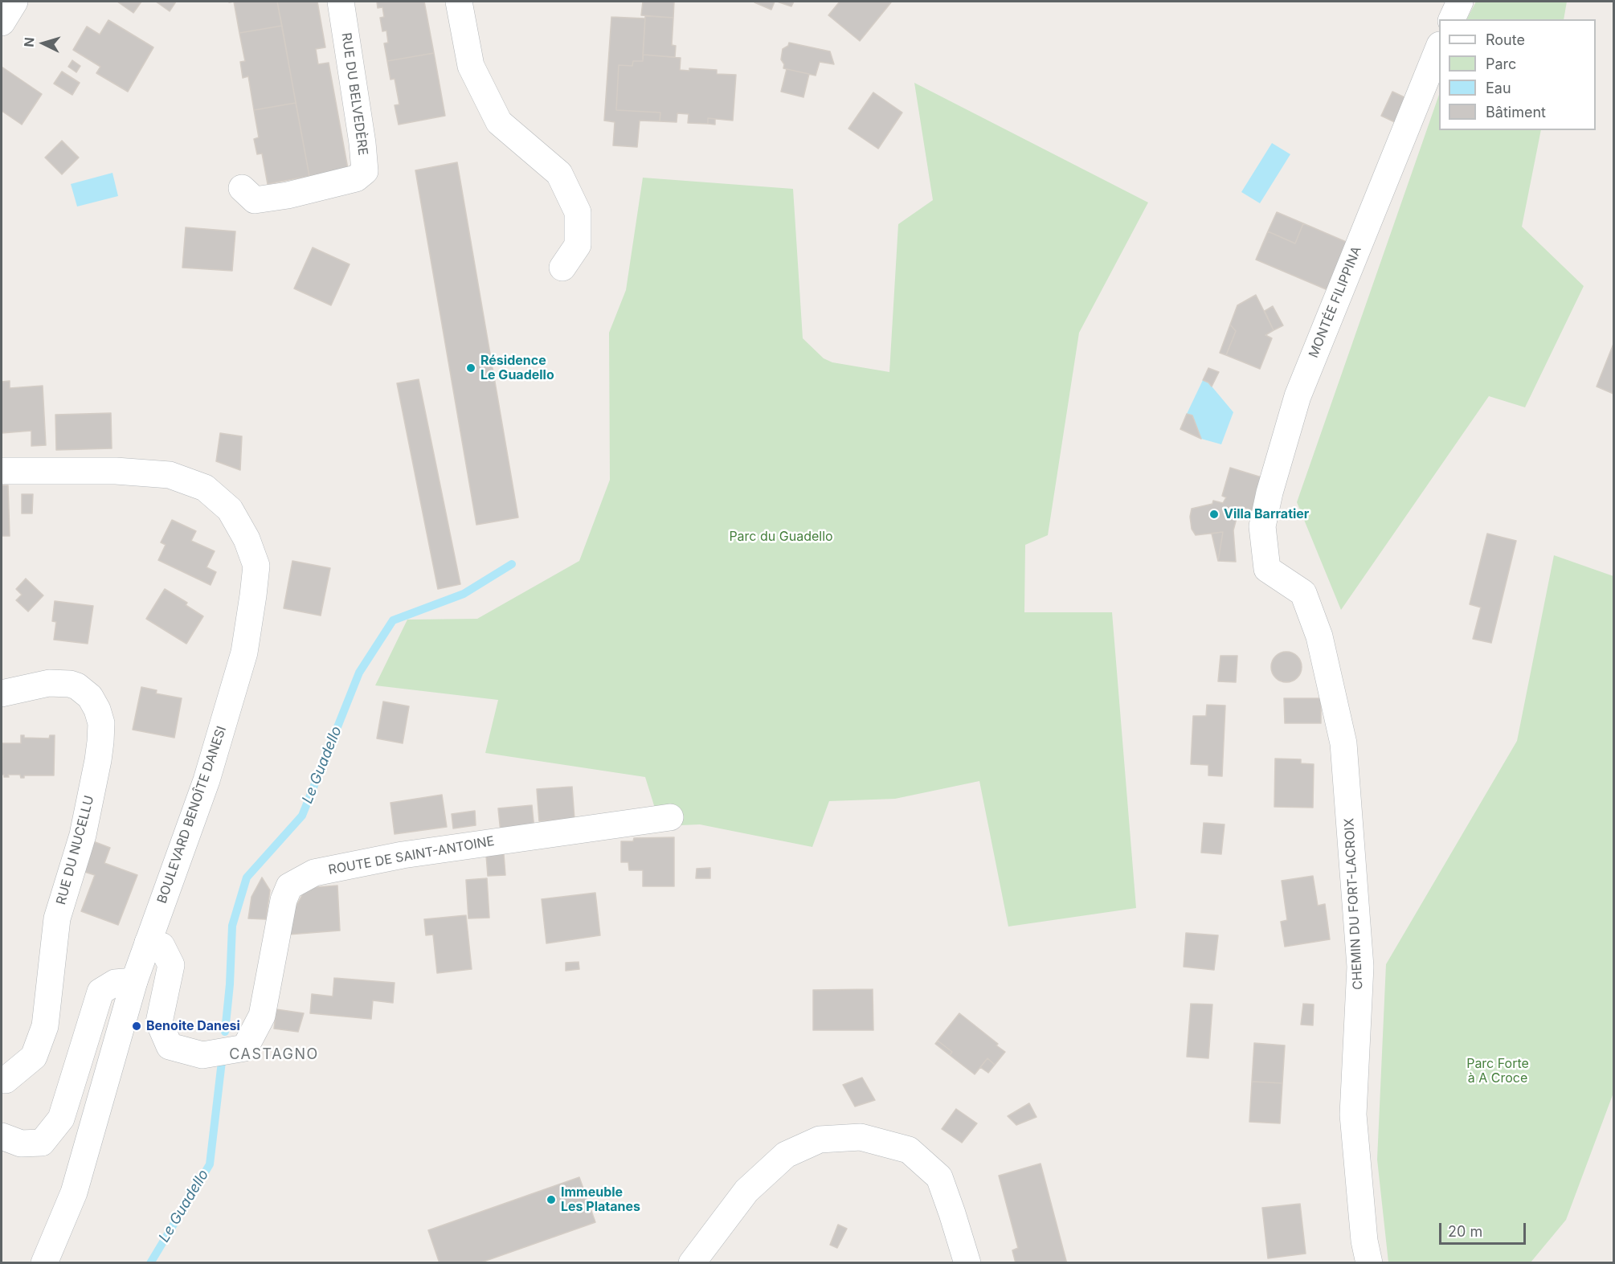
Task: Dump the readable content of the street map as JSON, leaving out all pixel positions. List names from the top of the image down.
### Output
{
  "streets": {
    "street": [
      "RUE DU BELVEDÈRE",
      "MONTÉE FILIPPINA",
      "BOULEVARD BENOÎTE DANESI",
      "RUE DU NUCELLU",
      "ROUTE DE SAINT-ANTOINE",
      "CHEMIN DU FORT-LACROIX"
    ]
  },
  "crossings": [
    ["MONTÉE FILIPPINA", "CHEMIN DU FORT-LACROIX"],
    ["BOULEVARD BENOÎTE DANESI", "ROUTE DE SAINT-ANTOINE"]
  ],
  "districts": ["CASTAGNO"],
  "water": ["Le Guadello"],
  "parks": ["Parc du Guadello", "Parc Forte à A Croce"],
  "places": [
    "Résidence Le Guadello",
    "Villa Barratier",
    "Benoite Danesi",
    "Immeuble Les Platanes"
  ],
  "legend": [
    "Route",
    "Parc",
    "Eau",
    "Bâtiment"
  ],
  "scale_bar": "20 m",
  "north": "left"
}
